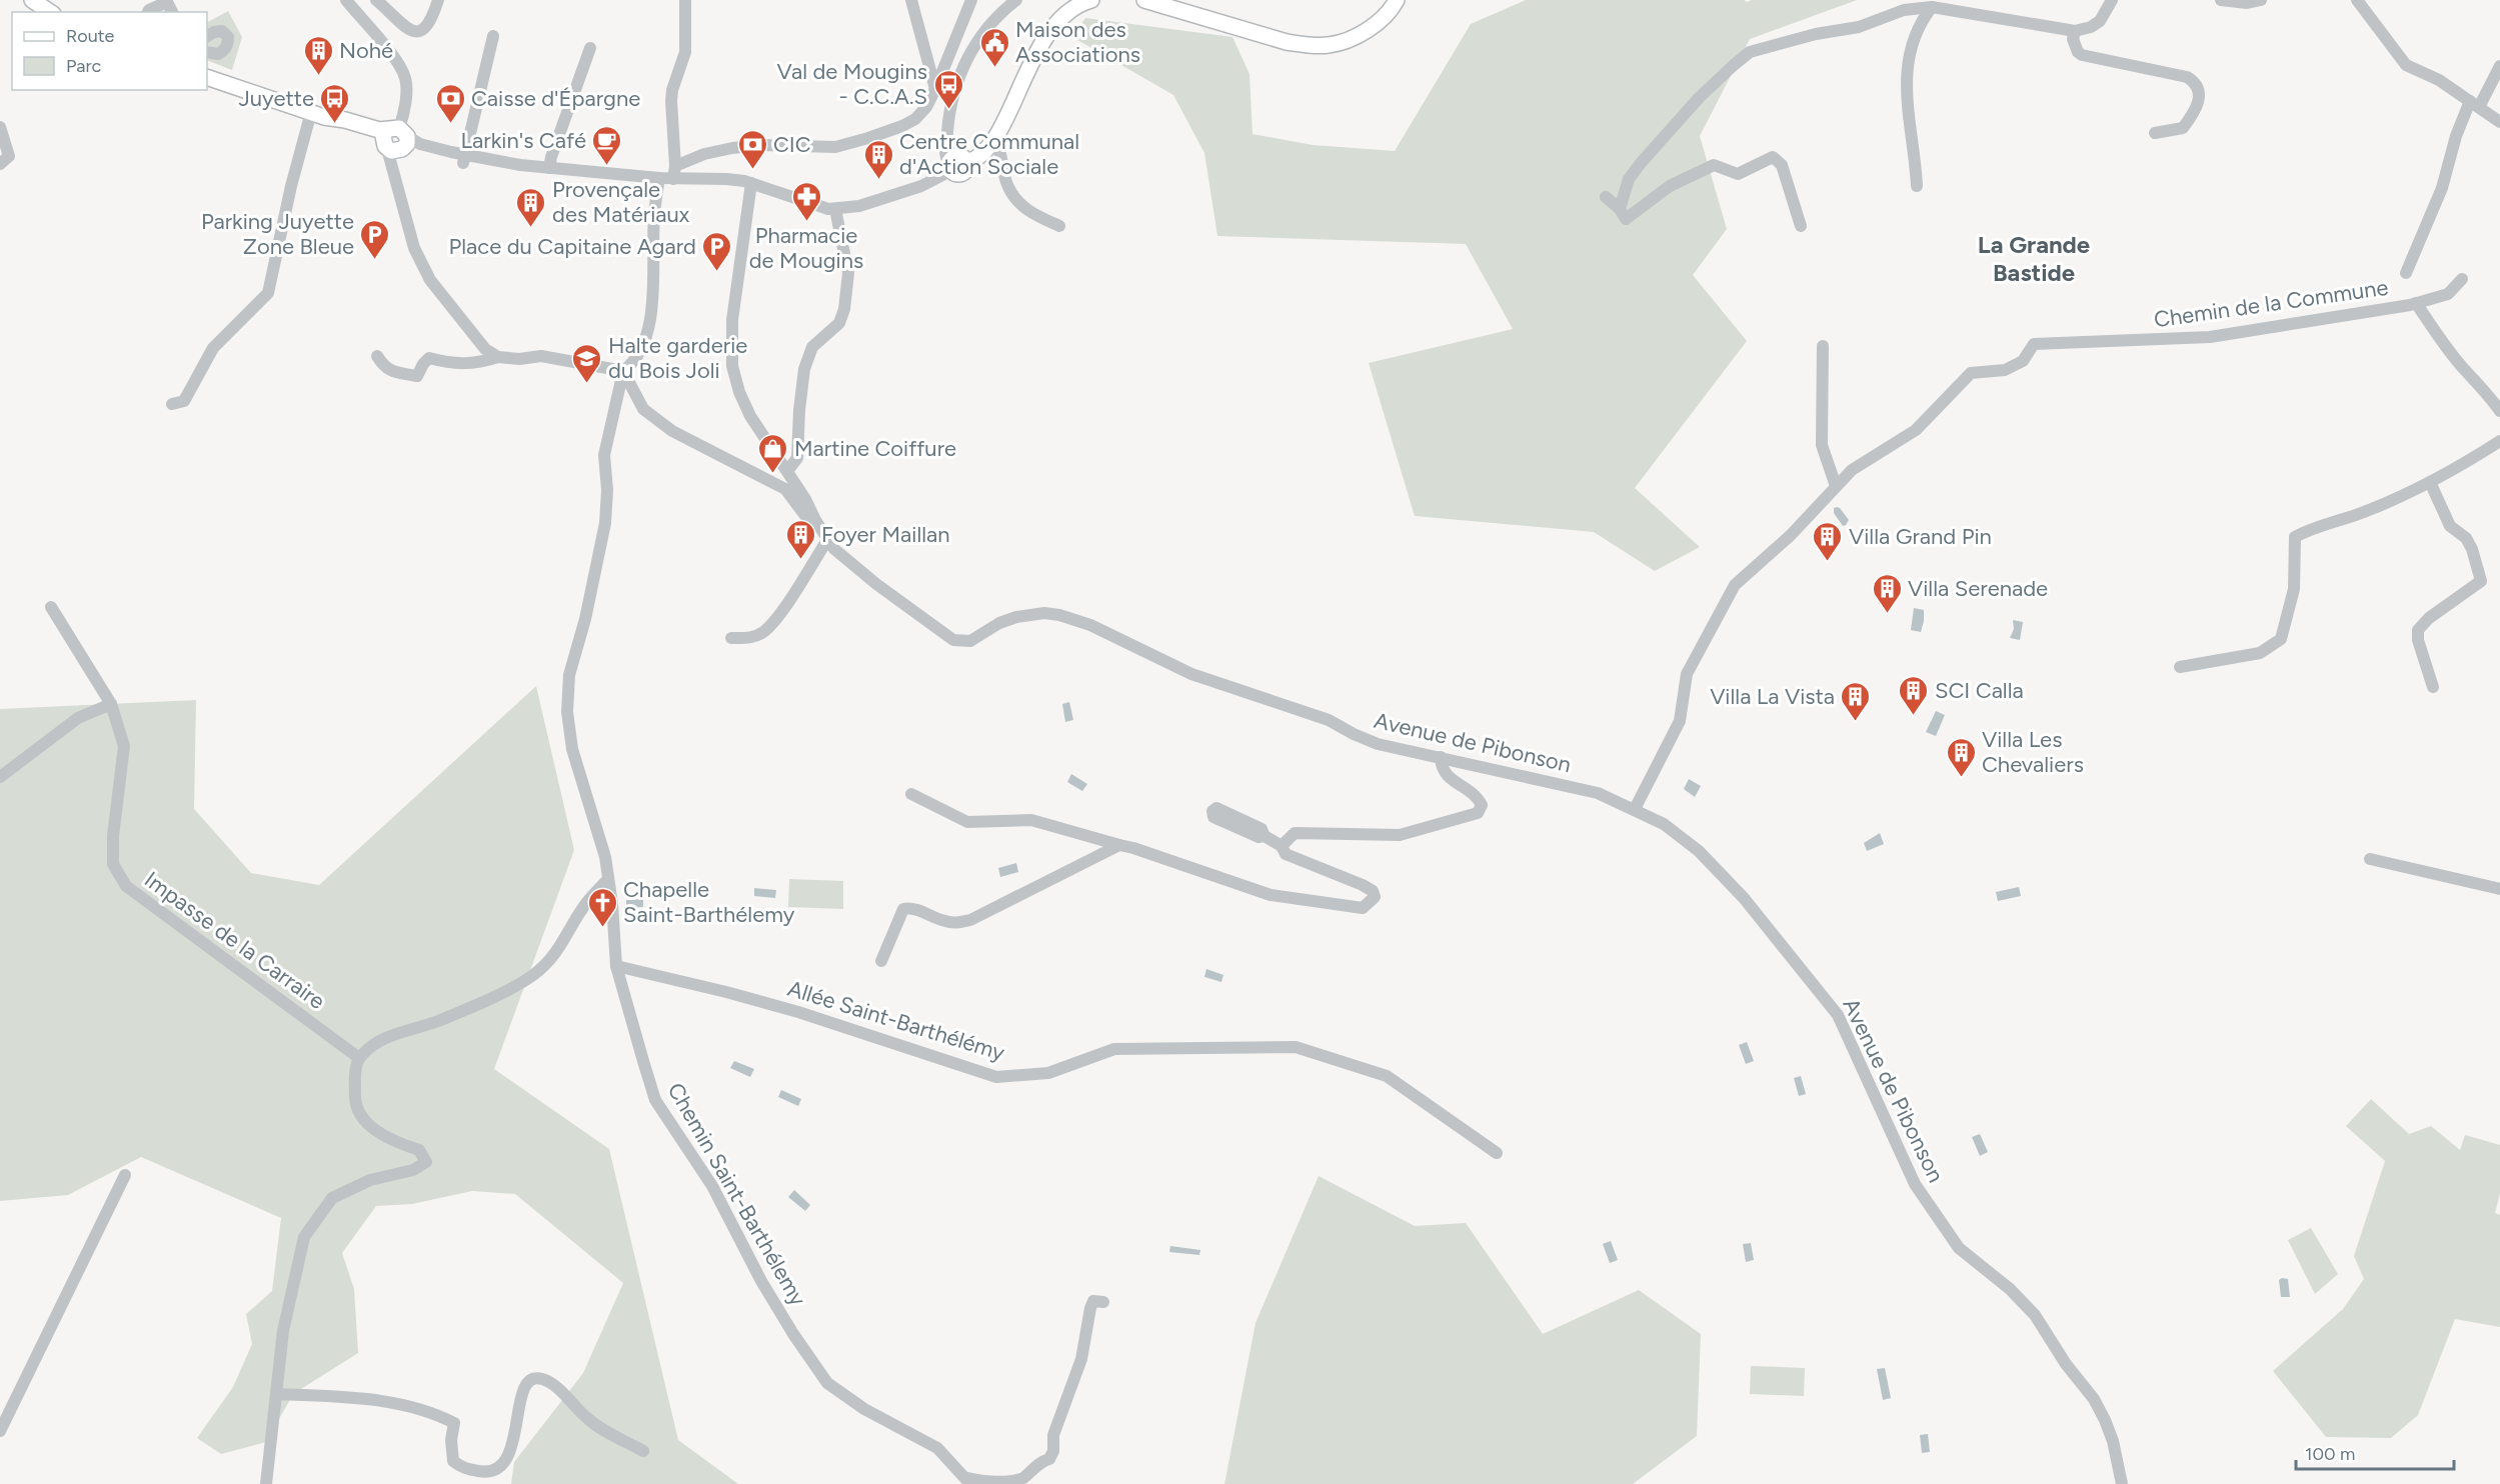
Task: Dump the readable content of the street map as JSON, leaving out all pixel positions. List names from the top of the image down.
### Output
{
  "streets": {
    "street": [
      "Chemin de la Commune",
      "Avenue de Pibonson",
      "Impasse de la Carraire",
      "Allée Saint-Barthélémy",
      "Chemin Saint-Barthélemy"
    ]
  },
  "crossings": [
    ["Chemin de la Commune", "Avenue de Pibonson"],
    ["Allée Saint-Barthélémy", "Chemin Saint-Barthélemy"]
  ],
  "districts": ["La Grande Bastide"],
  "places": {
    "public building": ["Maison des Associations"],
    "building": [
      "Nohé",
      "Centre Communal d'Action Sociale",
      "Provençale des Matériaux",
      "Foyer Maillan",
      "Villa Grand Pin",
      "Villa Serenade",
      "SCI Calla",
      "Villa La Vista",
      "Villa Les Chevaliers"
    ],
    "bus stop": ["Val de Mougins - C.C.A.S", "Juyette"],
    "bank": ["Caisse d'Épargne", "CIC"],
    "cafe": ["Larkin's Café"],
    "pharmacy": ["Pharmacie de Mougins"],
    "parking": ["Parking Juyette Zone Bleue", "Place du Capitaine Agard"],
    "school or university": ["Halte garderie du Bois Joli"],
    "shop": ["Martine Coiffure"],
    "church": ["Chapelle Saint-Barthélemy"]
  },
  "legend": ["Route", "Parc"],
  "scale_bar": "100 m"
}
